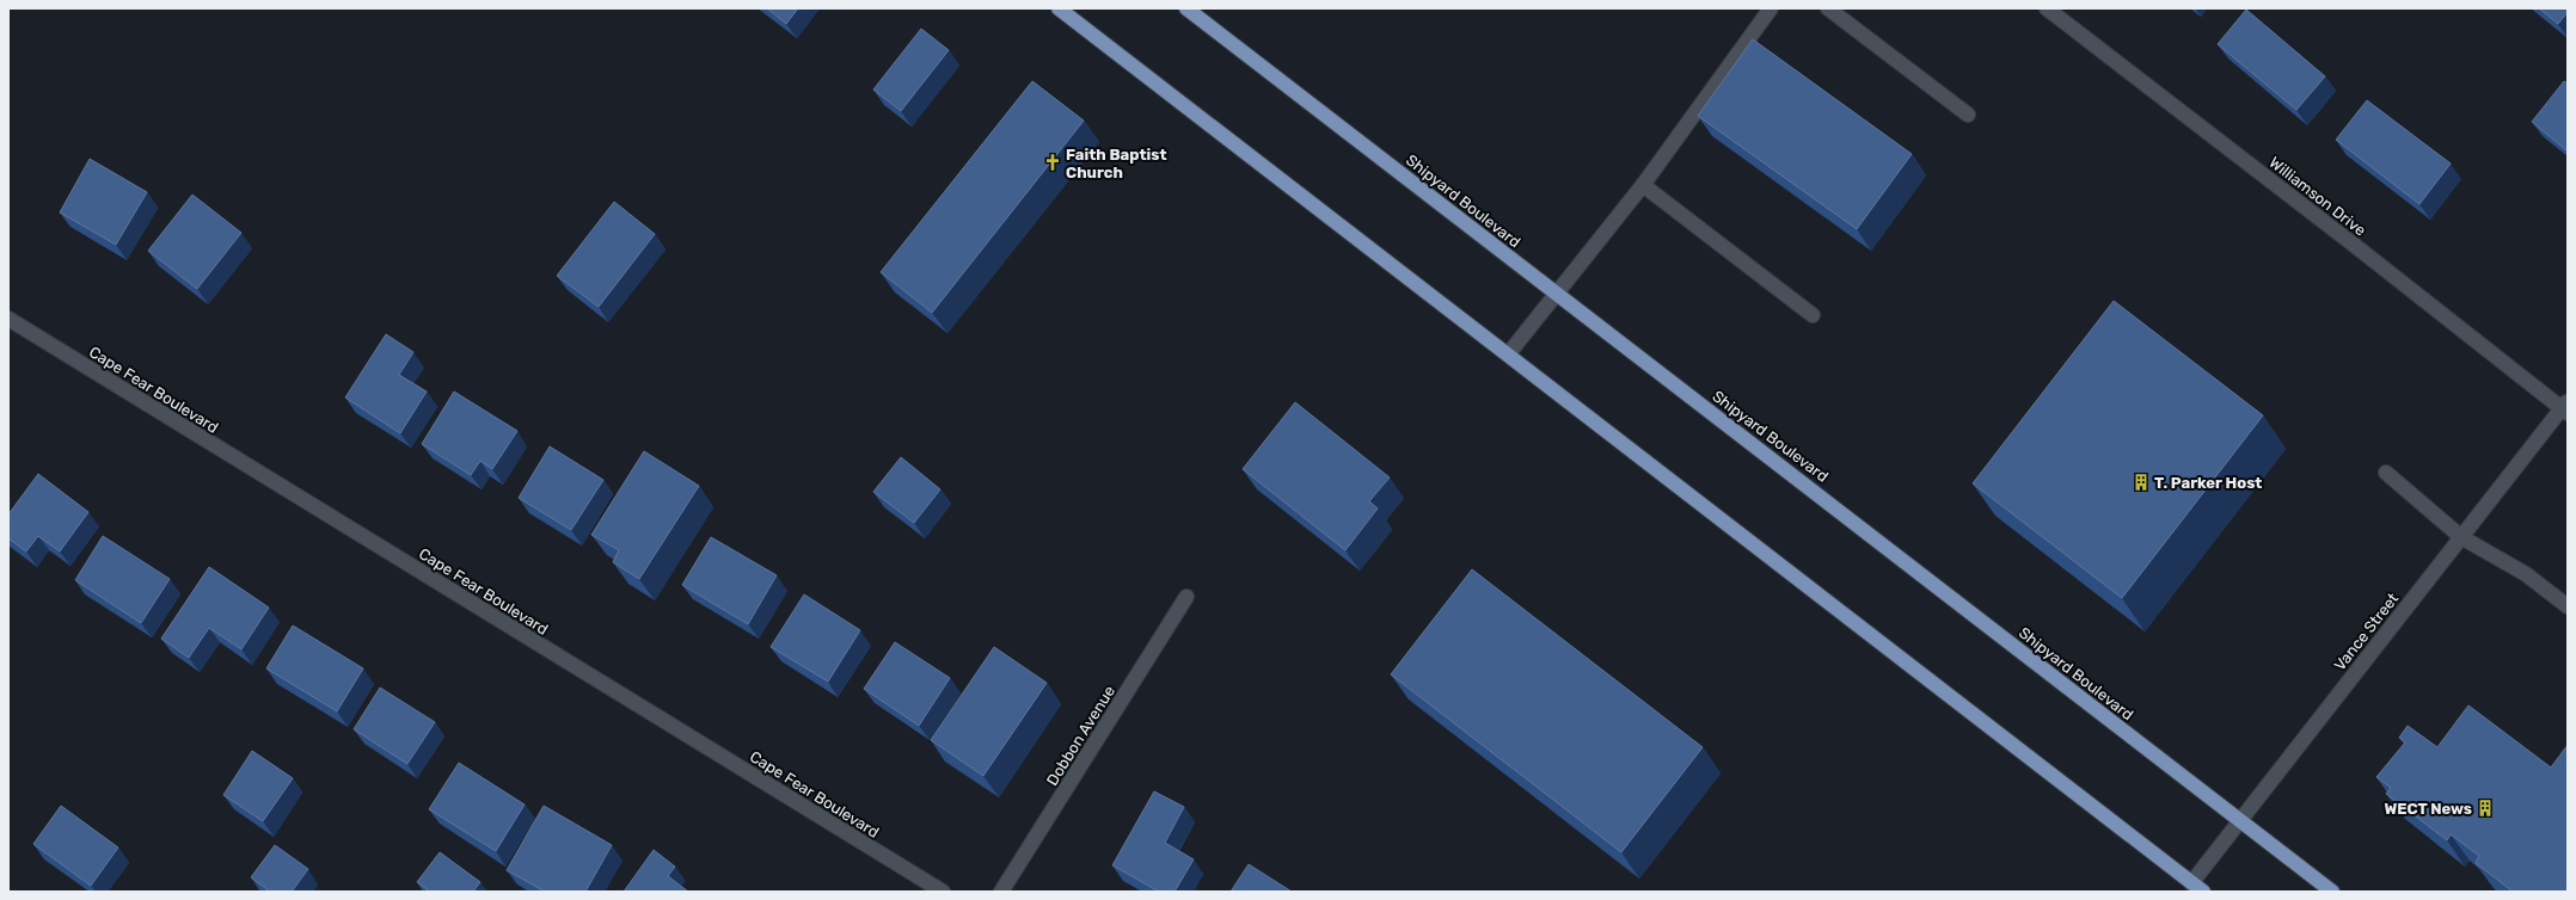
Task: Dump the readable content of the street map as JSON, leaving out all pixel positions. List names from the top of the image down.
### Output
{
  "streets": {
    "main road": ["Shipyard Boulevard"],
    "street": [
      "Williamson Drive",
      "Cape Fear Boulevard",
      "Vance Street",
      "Dobbon Avenue"
    ]
  },
  "crossings": [
    ["Williamson Drive", "Vance Street"],
    ["Shipyard Boulevard", "Vance Street"]
  ],
  "places": {
    "church": ["Faith Baptist Church"],
    "building": ["T. Parker Host", "WECT News"]
  }
}
